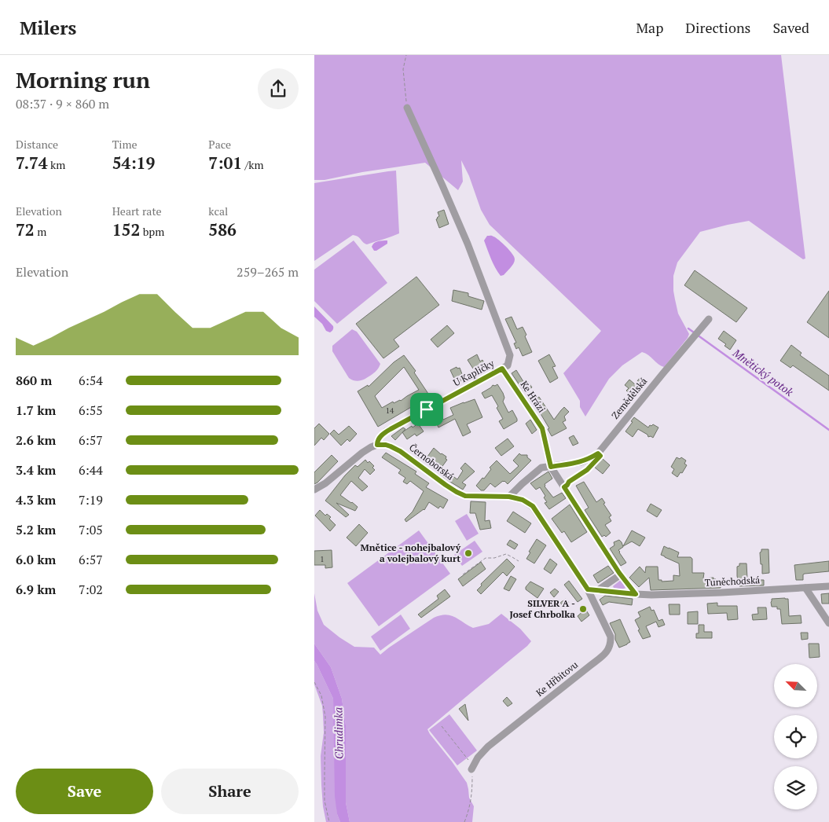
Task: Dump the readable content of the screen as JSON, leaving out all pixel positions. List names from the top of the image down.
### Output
{
  "streets": {
    "street": [
      "U Kapličky",
      "Ke Hrázi",
      "Zemědělská",
      "Černoborská",
      "Tuněchodská",
      "Ke Hřbitovu"
    ]
  },
  "crossings": [
    ["U Kapličky", "Ke Hrázi"],
    ["U Kapličky", "Černoborská"],
    ["Ke Hrázi", "Zemědělská"],
    ["Ke Hrázi", "Tuněchodská"],
    ["Zemědělská", "Černoborská"],
    ["Černoborská", "Ke Hřbitovu"]
  ],
  "water": ["Mnětický potok", "Chrudimka"],
  "places": ["Mnětice - nohejbalový a volejbalový kurt", "SILVER A - Josef Chrbolka"],
  "house_numbers": ["14", "1"],
  "north": "top left",
  "page": {
    "header": "Milers",
    "nav": ["Map", "Directions", "Saved"],
    "heading": ["Morning run", "08:37 · 9 × 860 m"],
    "stats": [
      ["Distance", "7.74 km"],
      ["Time", "54:19"],
      ["Pace", "7:01 /km"],
      ["Elevation", "72 m"],
      ["Heart rate", "152 bpm"],
      ["kcal", "586"]
    ],
    "chart": ["Elevation", "259–265 m"],
    "list": [
      {
        "name": "860 m",
        "note": "6:54"
      },
      {
        "name": "1.7 km",
        "note": "6:55"
      },
      {
        "name": "2.6 km",
        "note": "6:57"
      },
      {
        "name": "3.4 km",
        "note": "6:44"
      },
      {
        "name": "4.3 km",
        "note": "7:19"
      },
      {
        "name": "5.2 km",
        "note": "7:05"
      },
      {
        "name": "6.0 km",
        "note": "6:57"
      },
      {
        "name": "6.9 km",
        "note": "7:02"
      }
    ],
    "buttons": ["Save", "Share"]
  }
}
